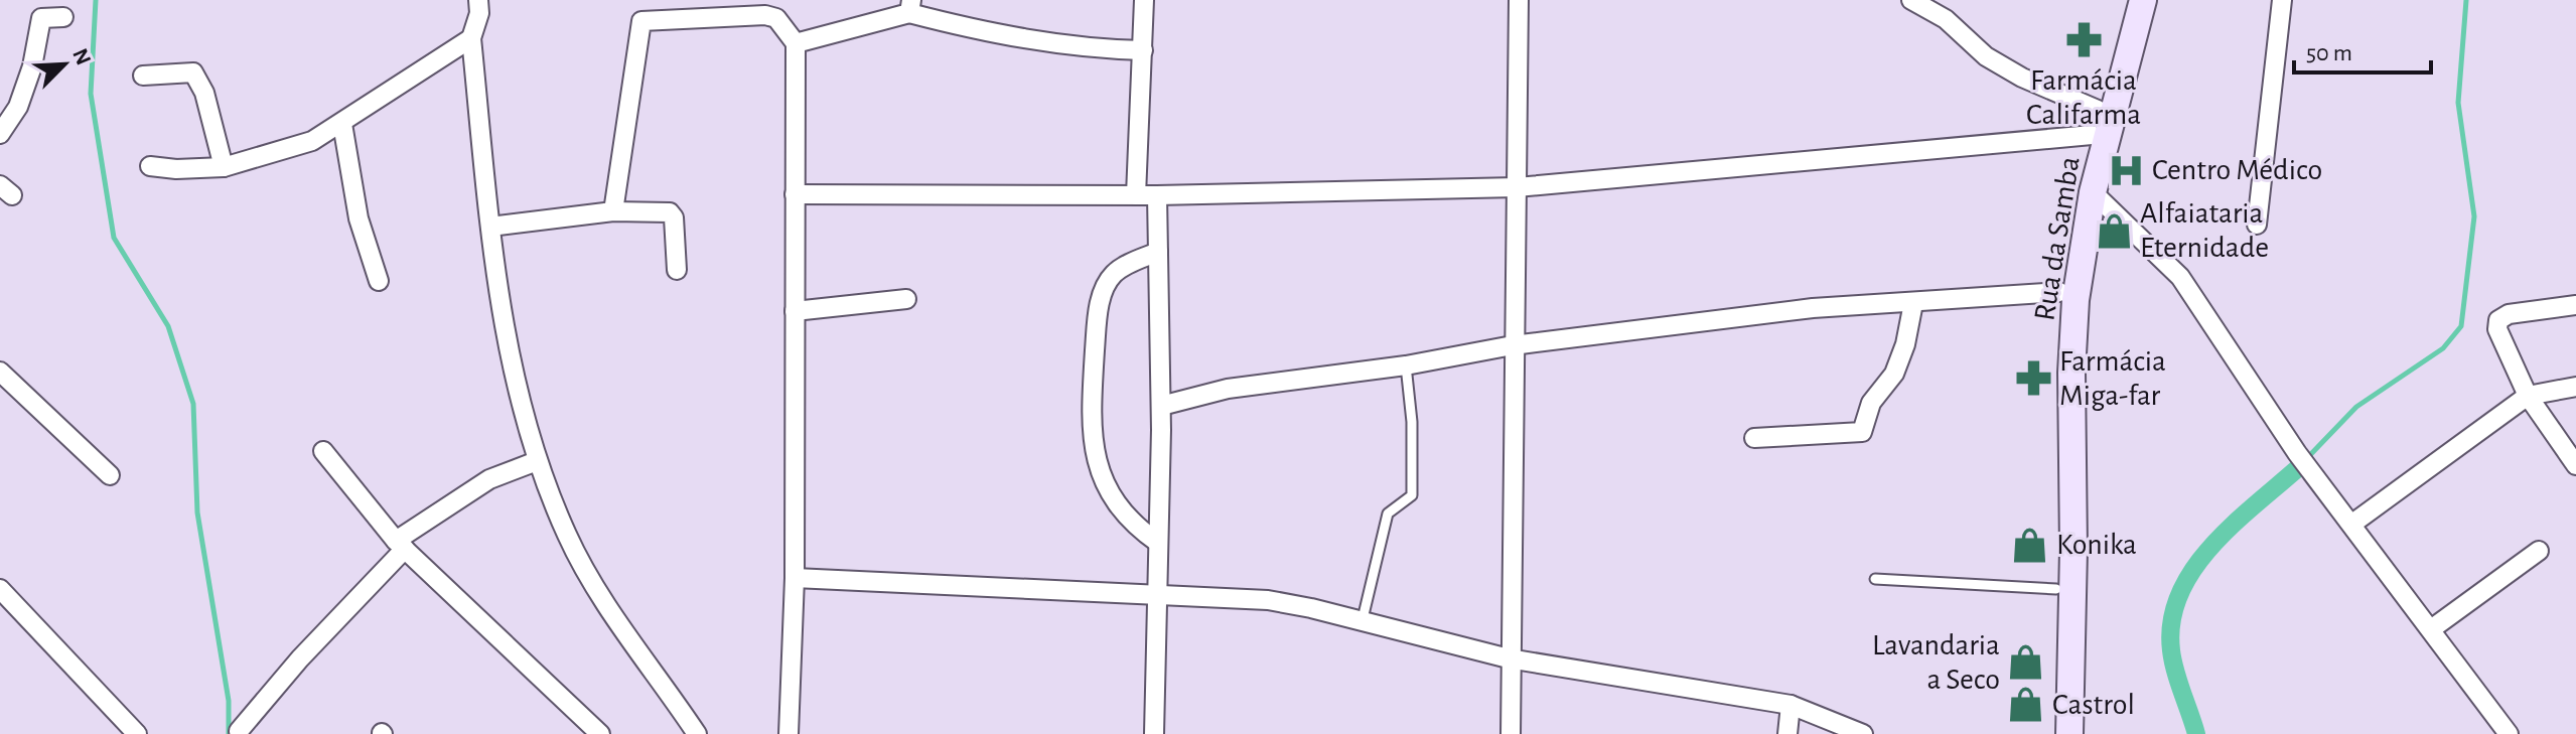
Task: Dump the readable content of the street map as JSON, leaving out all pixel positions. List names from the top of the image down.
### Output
{
  "streets": {
    "main road": ["Rua da Samba"]
  },
  "places": {
    "pharmacy": ["Farmácia Califarma", "Farmácia Miga-far"],
    "hospital": ["Centro Médico"],
    "shop": [
      "Alfaiataria Eternidade",
      "Konika",
      "Lavandaria a Seco",
      "Castrol"
    ]
  },
  "scale_bar": "50 m",
  "north": "top right"
}
